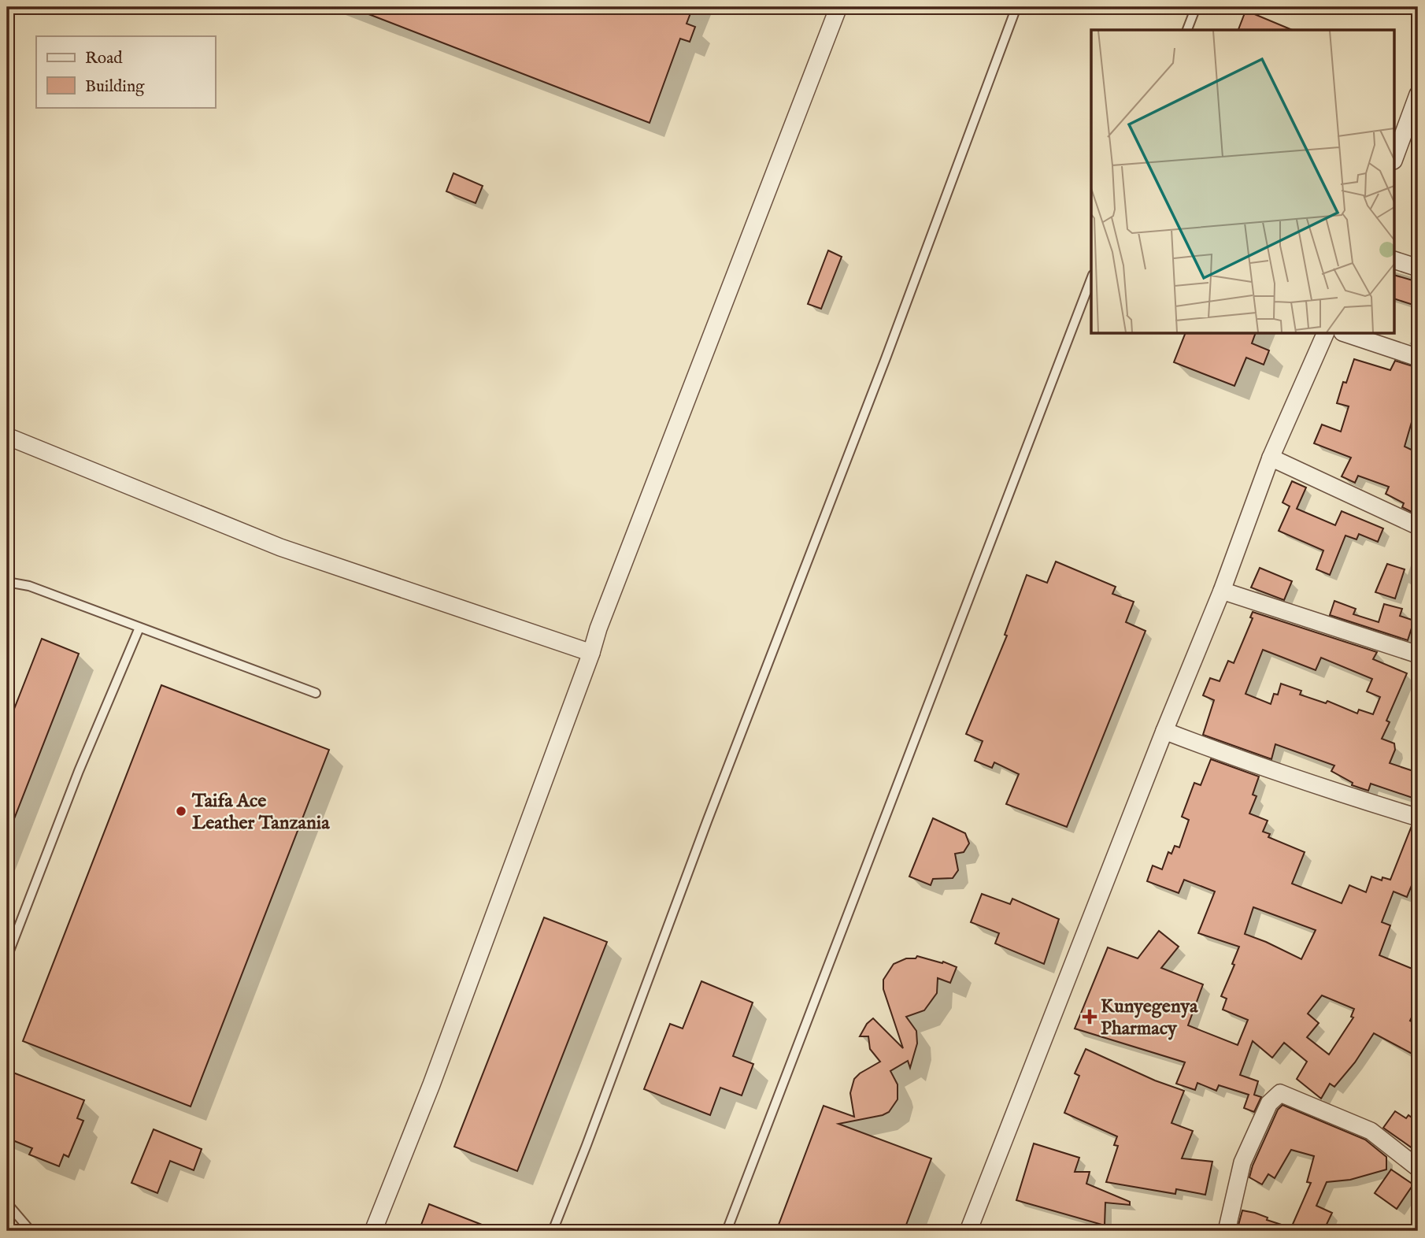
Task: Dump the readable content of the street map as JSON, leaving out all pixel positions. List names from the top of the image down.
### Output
{
  "places": {
    "other": ["Taifa Ace Leather Tanzania"],
    "health": ["Kunyegenya Pharmacy"]
  },
  "legend": ["Road", "Building"]
}
